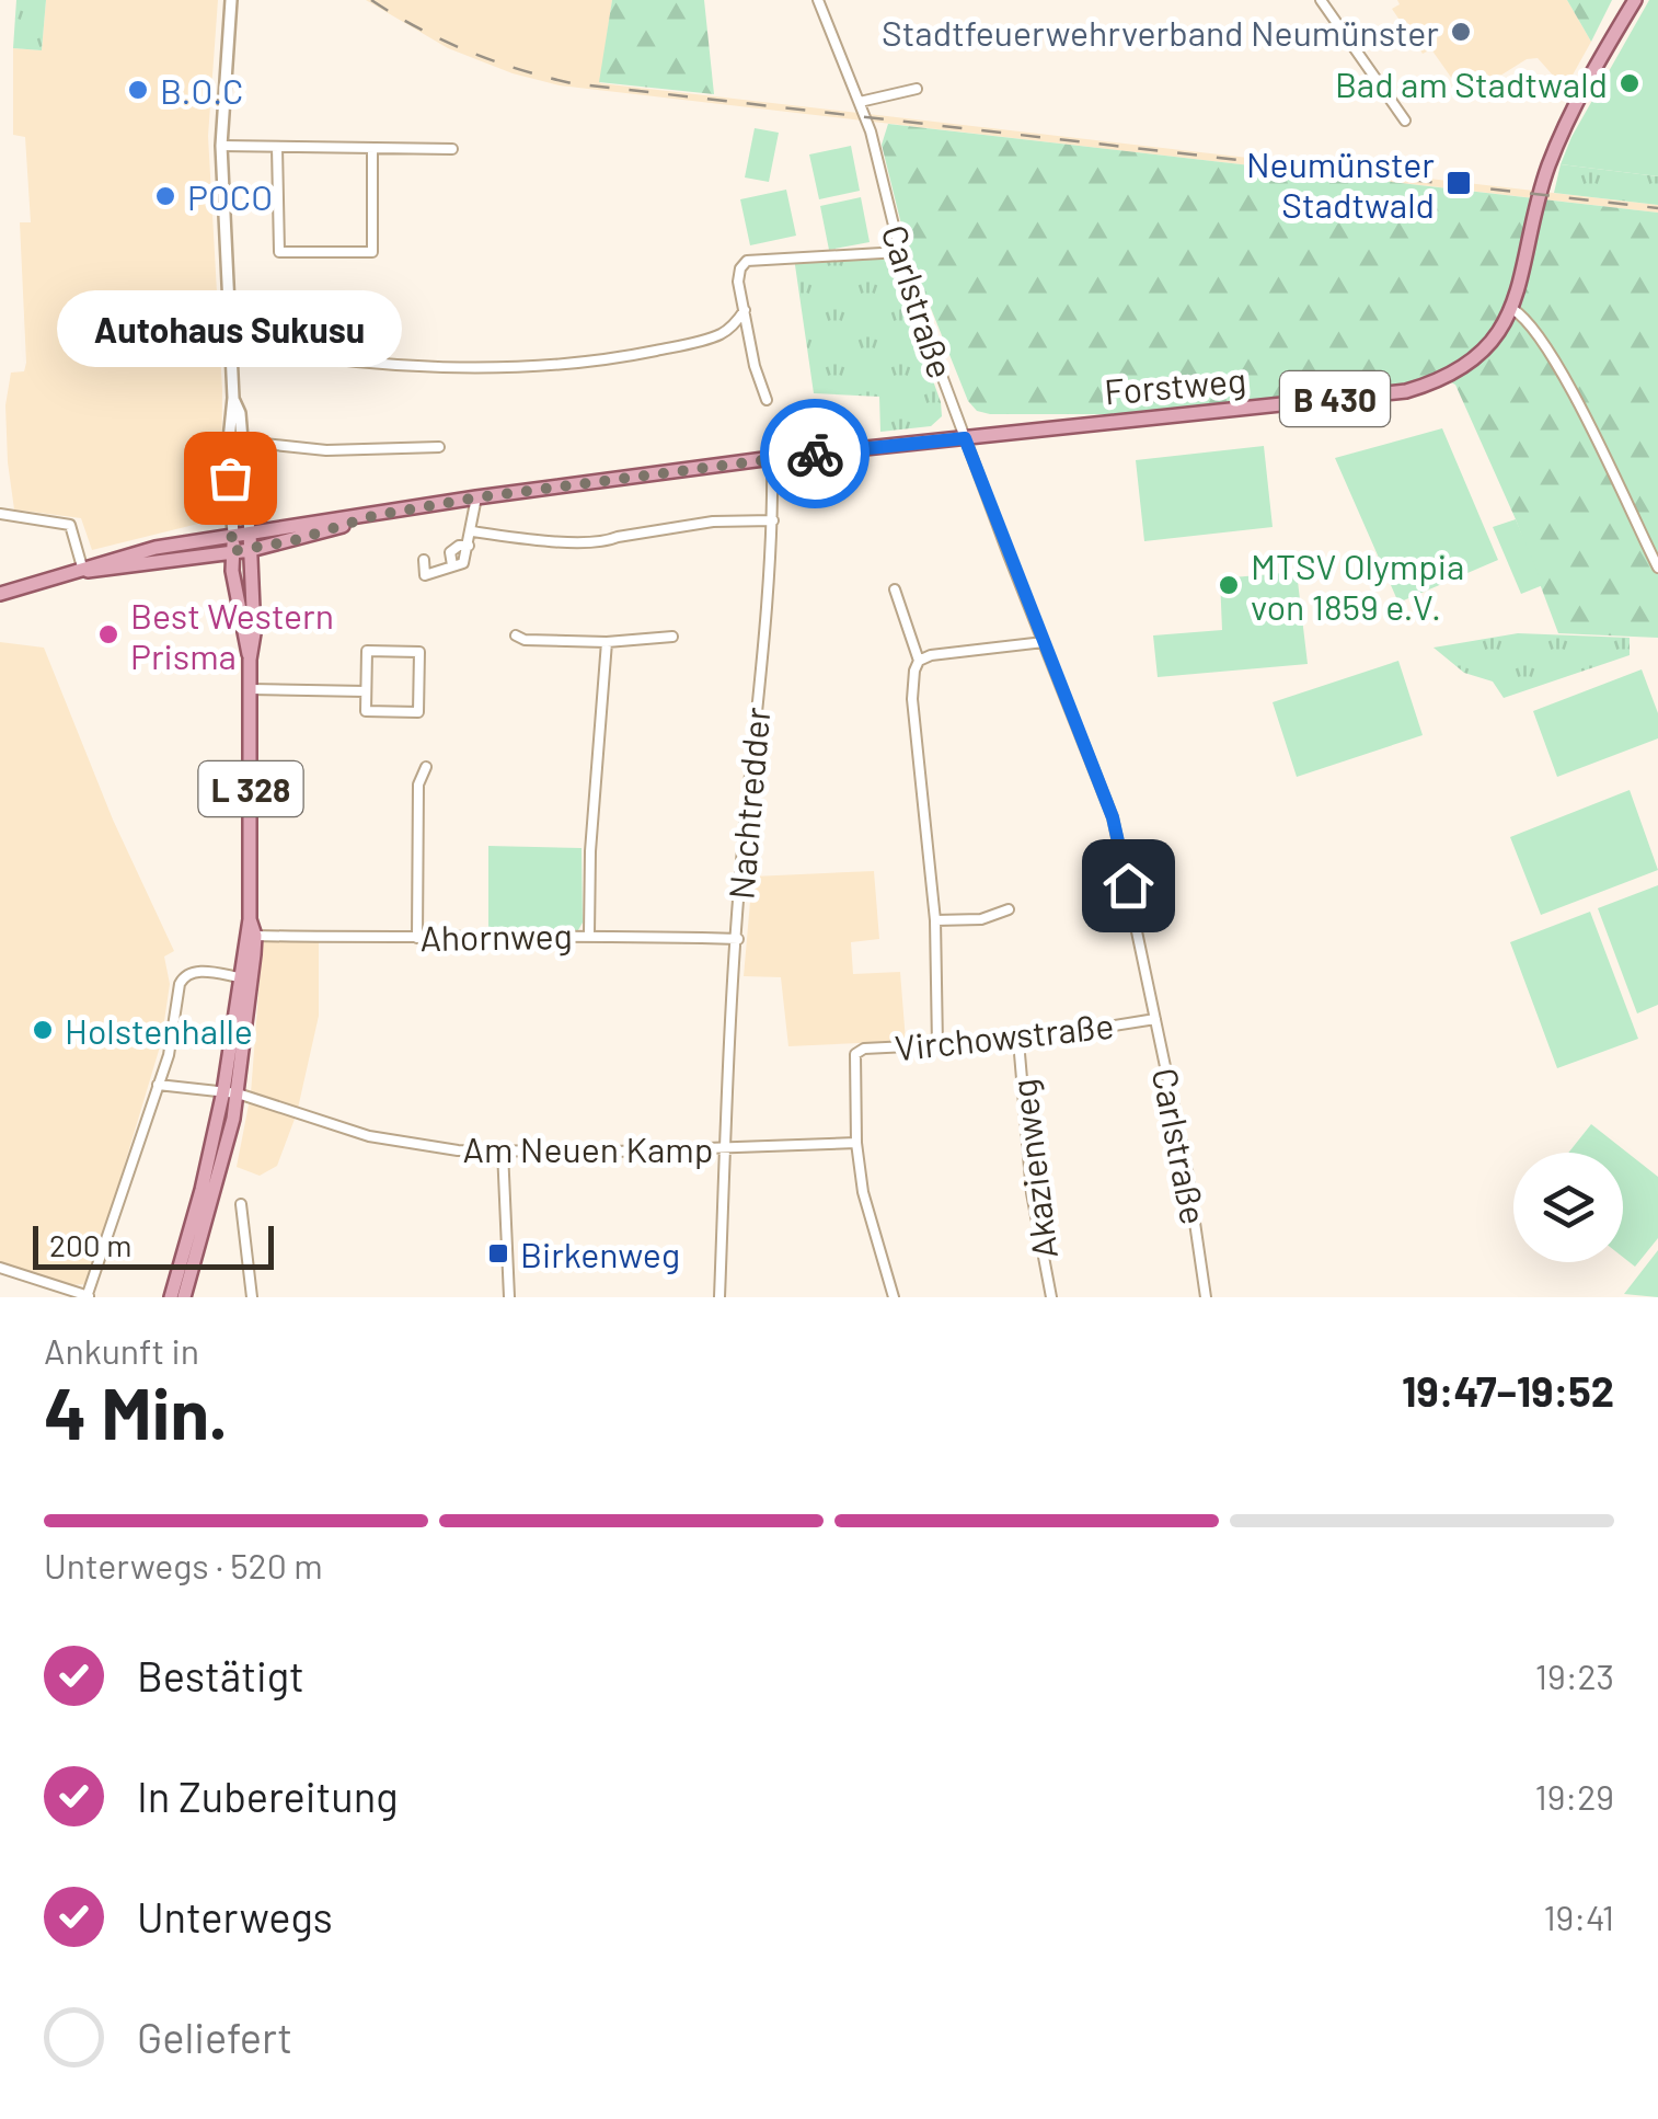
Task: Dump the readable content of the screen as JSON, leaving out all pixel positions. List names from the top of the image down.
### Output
{
  "streets": {
    "main road": ["Forstweg", "B 430", "L 328"],
    "street": [
      "Carlstraße",
      "Nachtredder",
      "Ahornweg",
      "Virchowstraße",
      "Am Neuen Kamp",
      "Akazienweg"
    ]
  },
  "crossings": [
    ["Carlstraße", "Forstweg"],
    ["Carlstraße", "B 430"],
    ["Carlstraße", "Virchowstraße"],
    ["Forstweg", "B 430"],
    ["B 430", "L 328"],
    ["B 430", "Nachtredder"],
    ["L 328", "Ahornweg"],
    ["L 328", "Am Neuen Kamp"],
    ["Nachtredder", "Ahornweg"],
    ["Nachtredder", "Am Neuen Kamp"],
    ["Virchowstraße", "Am Neuen Kamp"],
    ["Virchowstraße", "Akazienweg"]
  ],
  "places": {
    "other": [
      "Stadtfeuerwehrverband Neumünster",
      "Bad am Stadtwald",
      "B.O.C",
      "POCO",
      "Autohaus Sukusu",
      "MTSV Olympia von 1859 e.V.",
      "Best Western Prisma",
      "Holstenhalle"
    ],
    "transit": ["Neumünster Stadtwald", "Birkenweg"]
  },
  "scale_bar": "200 m",
  "page": {
    "bubble": "Autohaus Sukusu",
    "scale": "200 m",
    "heading": ["4 Min.", "Ankunft in", "19:47–19:52"],
    "bar": "Unterwegs · 520 m",
    "list": [
      ["Bestätigt", "19:23"],
      ["In Zubereitung", "19:29"],
      ["Unterwegs", "19:41"],
      "Geliefert"
    ]
  }
}
